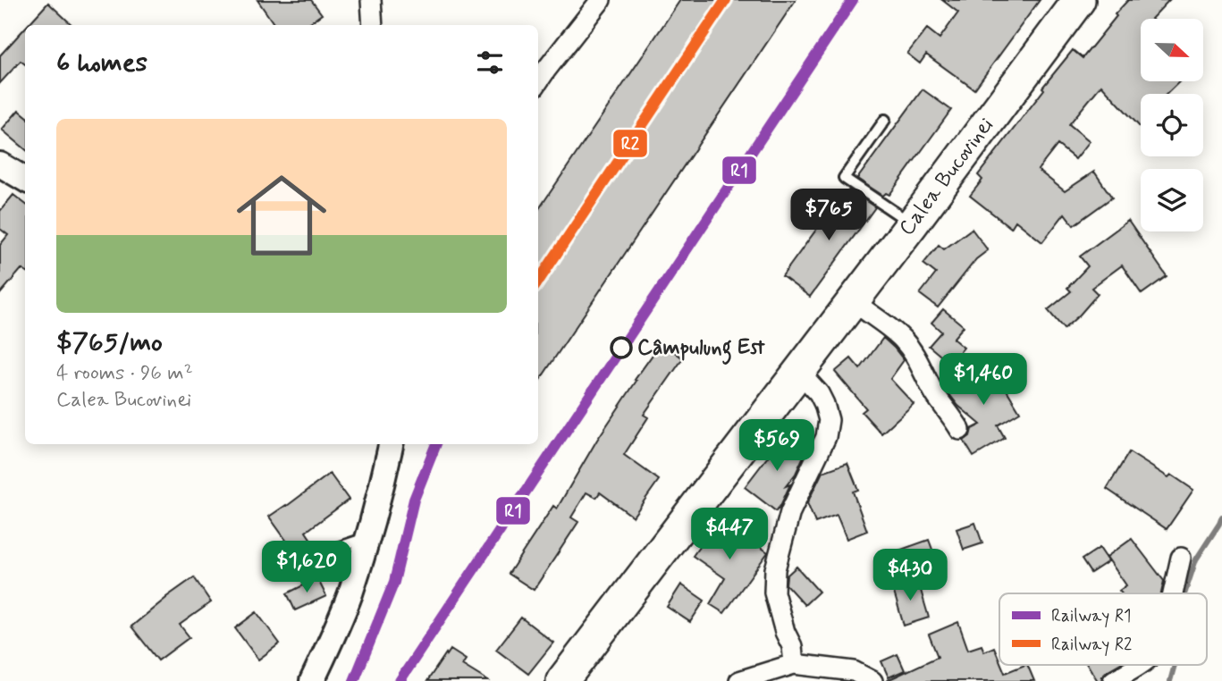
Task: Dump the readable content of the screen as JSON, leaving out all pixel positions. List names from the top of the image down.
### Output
{
  "streets": {
    "highway": ["Calea Bucovinei"]
  },
  "places": ["Câmpulung Est"],
  "lines": ["rail line R1", "rail line R2"],
  "legend": ["Railway R1", "Railway R2"],
  "north": "right",
  "page": {
    "heading": "6 homes",
    "list": [
      {
        "name": "$765/mo",
        "note": "4 rooms · 96 m² · Calea Bucovinei"
      }
    ],
    "price": [
      "$765",
      "$1,460",
      "$569",
      "$447",
      "$1,620",
      "$430"
    ]
  }
}
